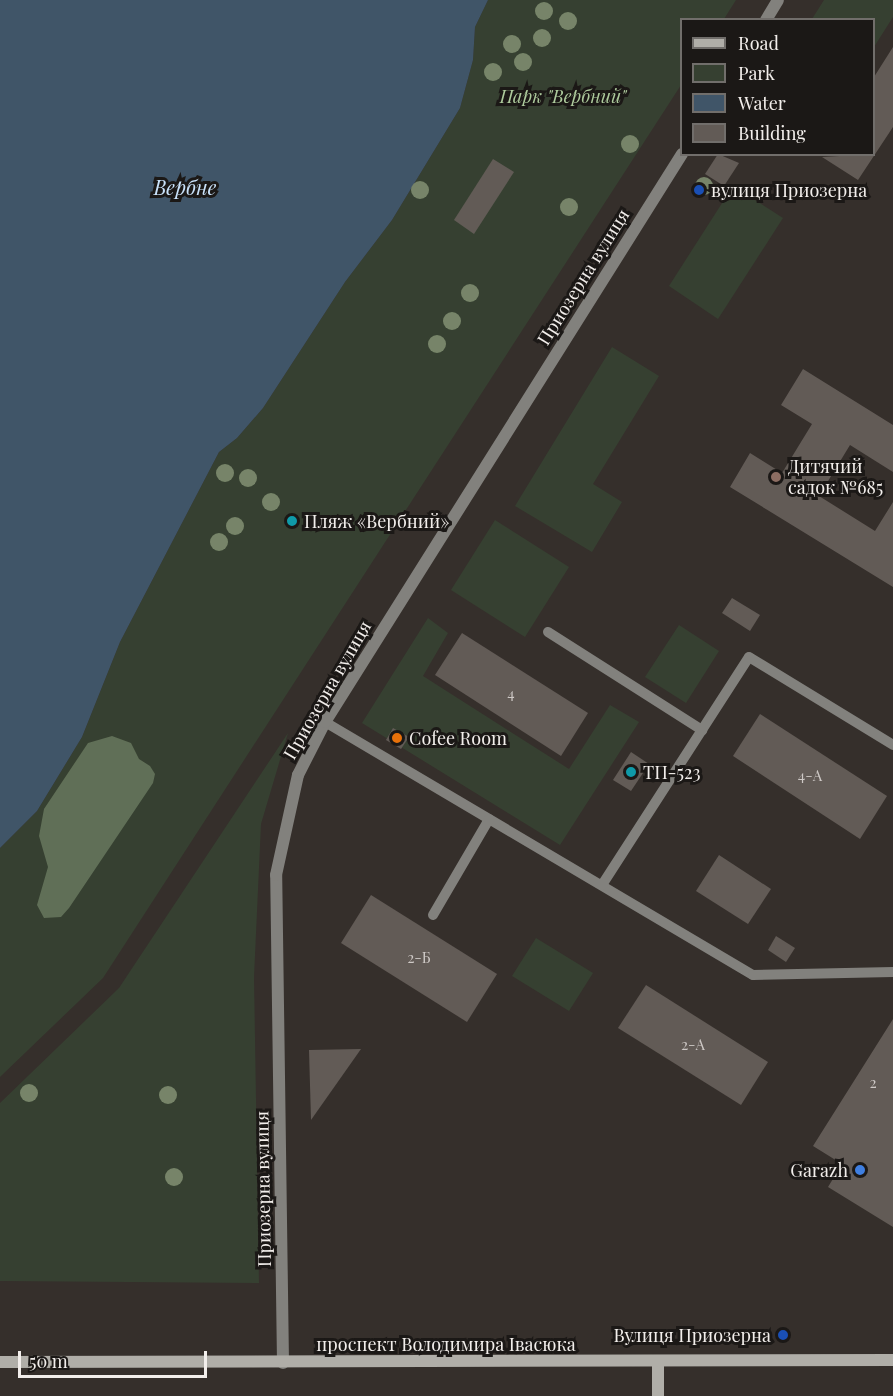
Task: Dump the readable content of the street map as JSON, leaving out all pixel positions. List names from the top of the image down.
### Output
{
  "streets": {
    "main road": ["проспект Володимира Івасюка"],
    "street": ["Приозерна вулиця"]
  },
  "crossings": [
    ["Приозерна вулиця", "проспект Володимира Івасюка"]
  ],
  "water": ["Вербне"],
  "parks": ["Парк \"Вербний\""],
  "places": [
    "вулиця Приозерна",
    "Дитячий садок №685",
    "Пляж «Вербний»",
    "Cofee Room",
    "ТП-523",
    "Garazh",
    "Вулиця Приозерна"
  ],
  "house_numbers": [
    "4",
    "4-А",
    "2-Б",
    "2-А",
    "2"
  ],
  "legend": [
    "Road",
    "Park",
    "Water",
    "Building"
  ],
  "scale_bar": "50 m"
}
